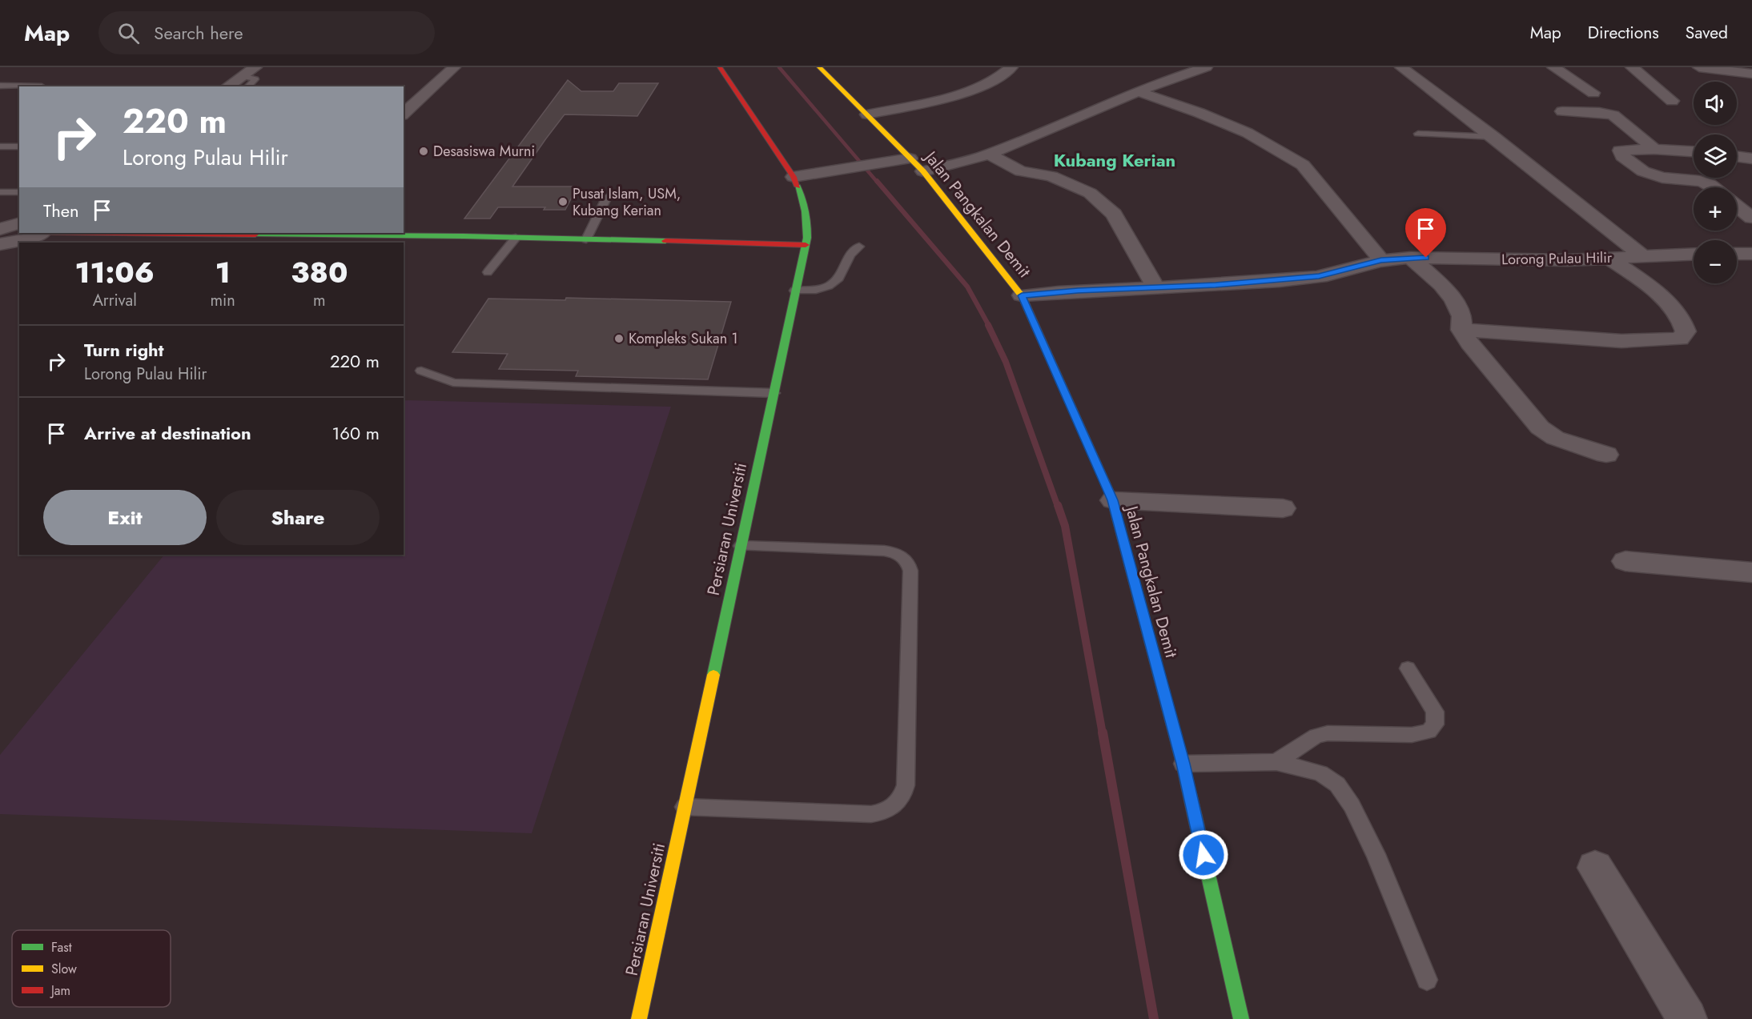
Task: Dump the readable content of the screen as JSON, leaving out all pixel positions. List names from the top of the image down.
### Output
{
  "streets": {
    "street": ["Jalan Pangkalan Demit", "Lorong Pulau Hilir", "Persiaran Universiti"]
  },
  "crossings": [
    ["Jalan Pangkalan Demit", "Lorong Pulau Hilir"]
  ],
  "districts": ["Kubang Kerian"],
  "places": ["Desasiswa Murni", "Pusat Islam, USM, Kubang Kerian", "Kompleks Sukan 1"],
  "legend": ["Fast", "Slow", "Jam"],
  "page": {
    "header": "Map",
    "search": "Search here",
    "nav": ["Map", "Directions", "Saved"],
    "map_buttons": ["+", "−"],
    "turn": ["220 m", "Lorong Pulau Hilir"],
    "then": "Then",
    "eta": [
      "11:06",
      "Arrival",
      "1",
      "min",
      "380",
      "m"
    ],
    "list": [
      {
        "name": "Turn right",
        "note": "Lorong Pulau Hilir",
        "value": "220 m"
      },
      {
        "name": "Arrive at destination",
        "value": "160 m"
      }
    ],
    "buttons": ["Exit", "Share"]
  }
}
